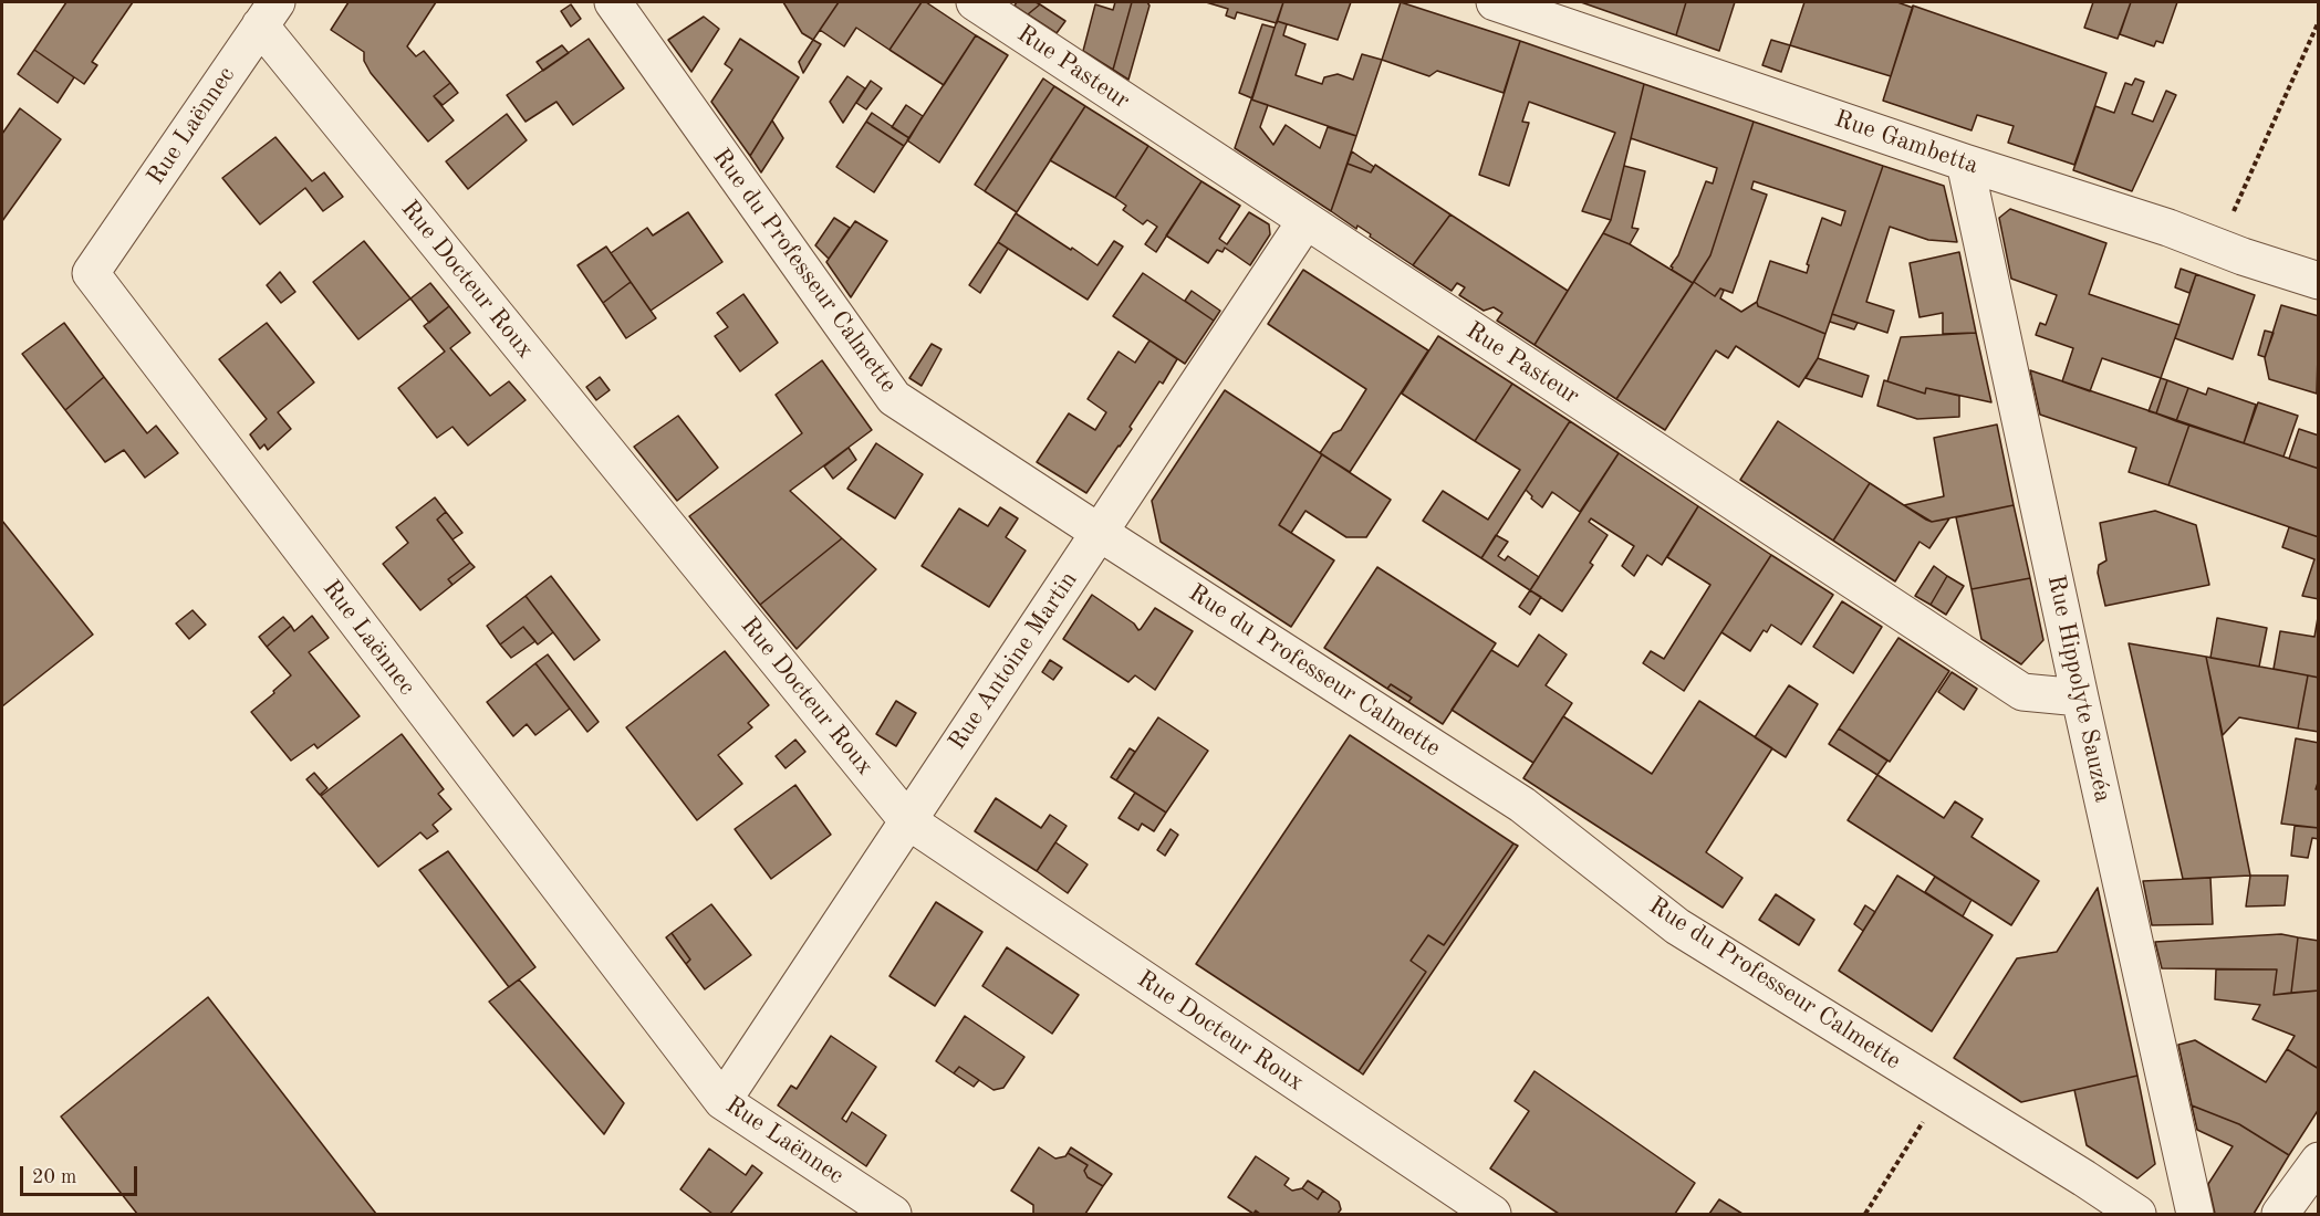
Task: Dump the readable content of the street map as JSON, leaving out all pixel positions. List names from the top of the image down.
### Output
{
  "streets": {
    "street": [
      "Rue Pasteur",
      "Rue Laënnec",
      "Rue Gambetta",
      "Rue du Professeur Calmette",
      "Rue Docteur Roux",
      "Rue Antoine Martin",
      "Rue Hippolyte Sauzéa"
    ]
  },
  "crossings": [
    ["Rue Pasteur", "Rue Antoine Martin"],
    ["Rue Pasteur", "Rue Hippolyte Sauzéa"],
    ["Rue Laënnec", "Rue Docteur Roux"],
    ["Rue Laënnec", "Rue Antoine Martin"],
    ["Rue Gambetta", "Rue Hippolyte Sauzéa"],
    ["Rue du Professeur Calmette", "Rue Antoine Martin"],
    ["Rue Docteur Roux", "Rue Antoine Martin"]
  ],
  "scale_bar": "20 m"
}
